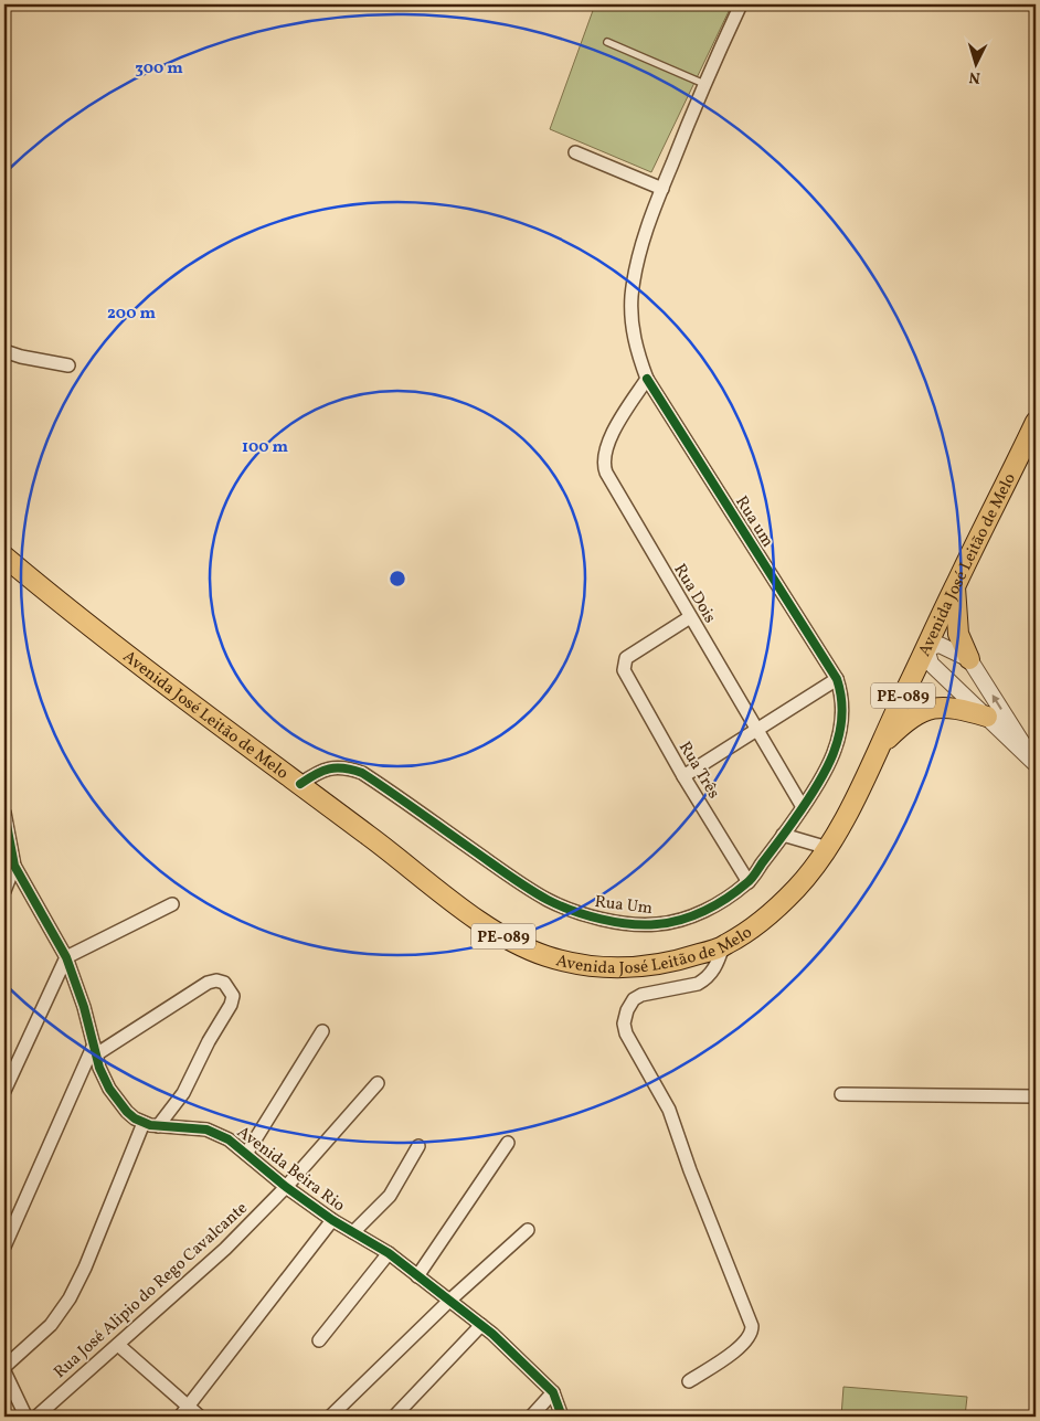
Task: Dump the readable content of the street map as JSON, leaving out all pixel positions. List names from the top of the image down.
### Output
{
  "streets": {
    "main road": ["Avenida José Leitão de Melo", "PE-089"],
    "street": [
      "Rua um",
      "Rua Dois",
      "Rua Três",
      "Rua Um",
      "Avenida Beira Rio",
      "Rua José Alipio do Rego Cavalcante"
    ]
  },
  "crossings": [
    ["Rua um", "Rua Dois"],
    ["Rua um", "Rua Um"],
    ["Avenida José Leitão de Melo", "Rua Um"],
    ["Rua Dois", "Rua Três"],
    ["Rua Dois", "Rua Um"],
    ["Rua Três", "Rua Um"],
    ["Avenida Beira Rio", "Rua José Alipio do Rego Cavalcante"]
  ],
  "north": "bottom",
  "rings": ["300 m", "200 m", "100 m"]
}
